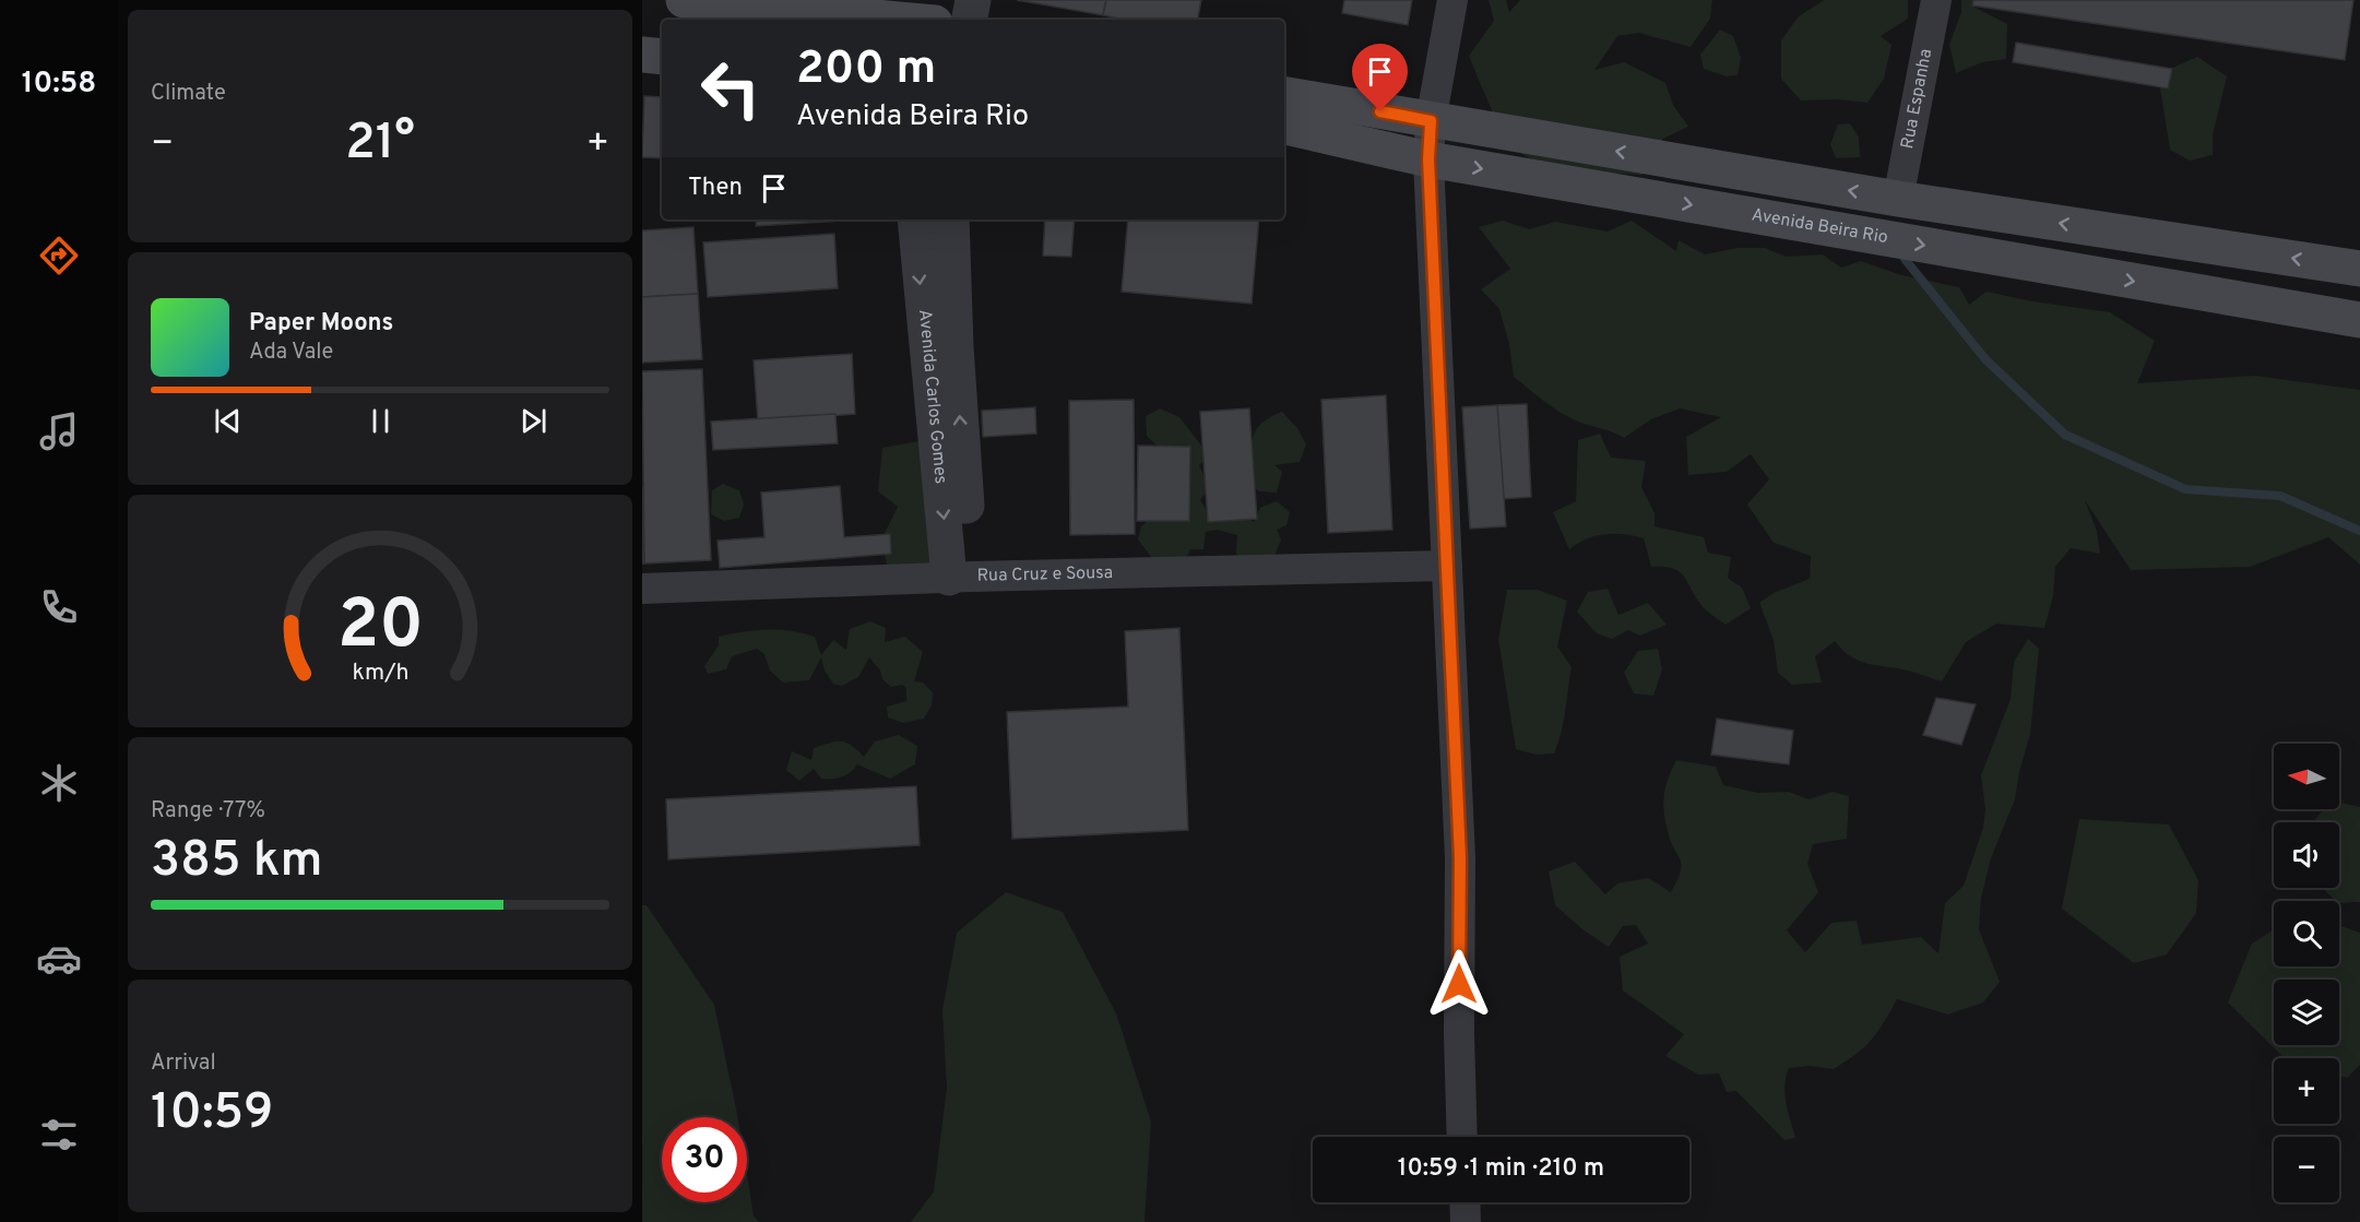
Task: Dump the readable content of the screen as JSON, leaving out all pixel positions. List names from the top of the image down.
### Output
{
  "streets": {
    "main road": ["Avenida Beira Rio"],
    "street": ["Rua Espanha", "Avenida Carlos Gomes", "Rua Cruz e Sousa"]
  },
  "crossings": [
    ["Avenida Carlos Gomes", "Rua Cruz e Sousa"]
  ],
  "north": "left",
  "page": {
    "tabs": "10:58",
    "tile": [
      "Climate",
      ["Range · 77%", "385 km"],
      ["Arrival", "10:59"]
    ],
    "turn": ["200 m", "Avenida Beira Rio"],
    "heat": ["−", "21°", "+"],
    "then": "Then",
    "song": ["Paper Moons", "Ada Vale"],
    "map_buttons": ["+", "−"],
    "limit": "30",
    "trip": "10:59 · 1 min · 210 m",
    "gauge": ["20", "km/h"]
  }
}
